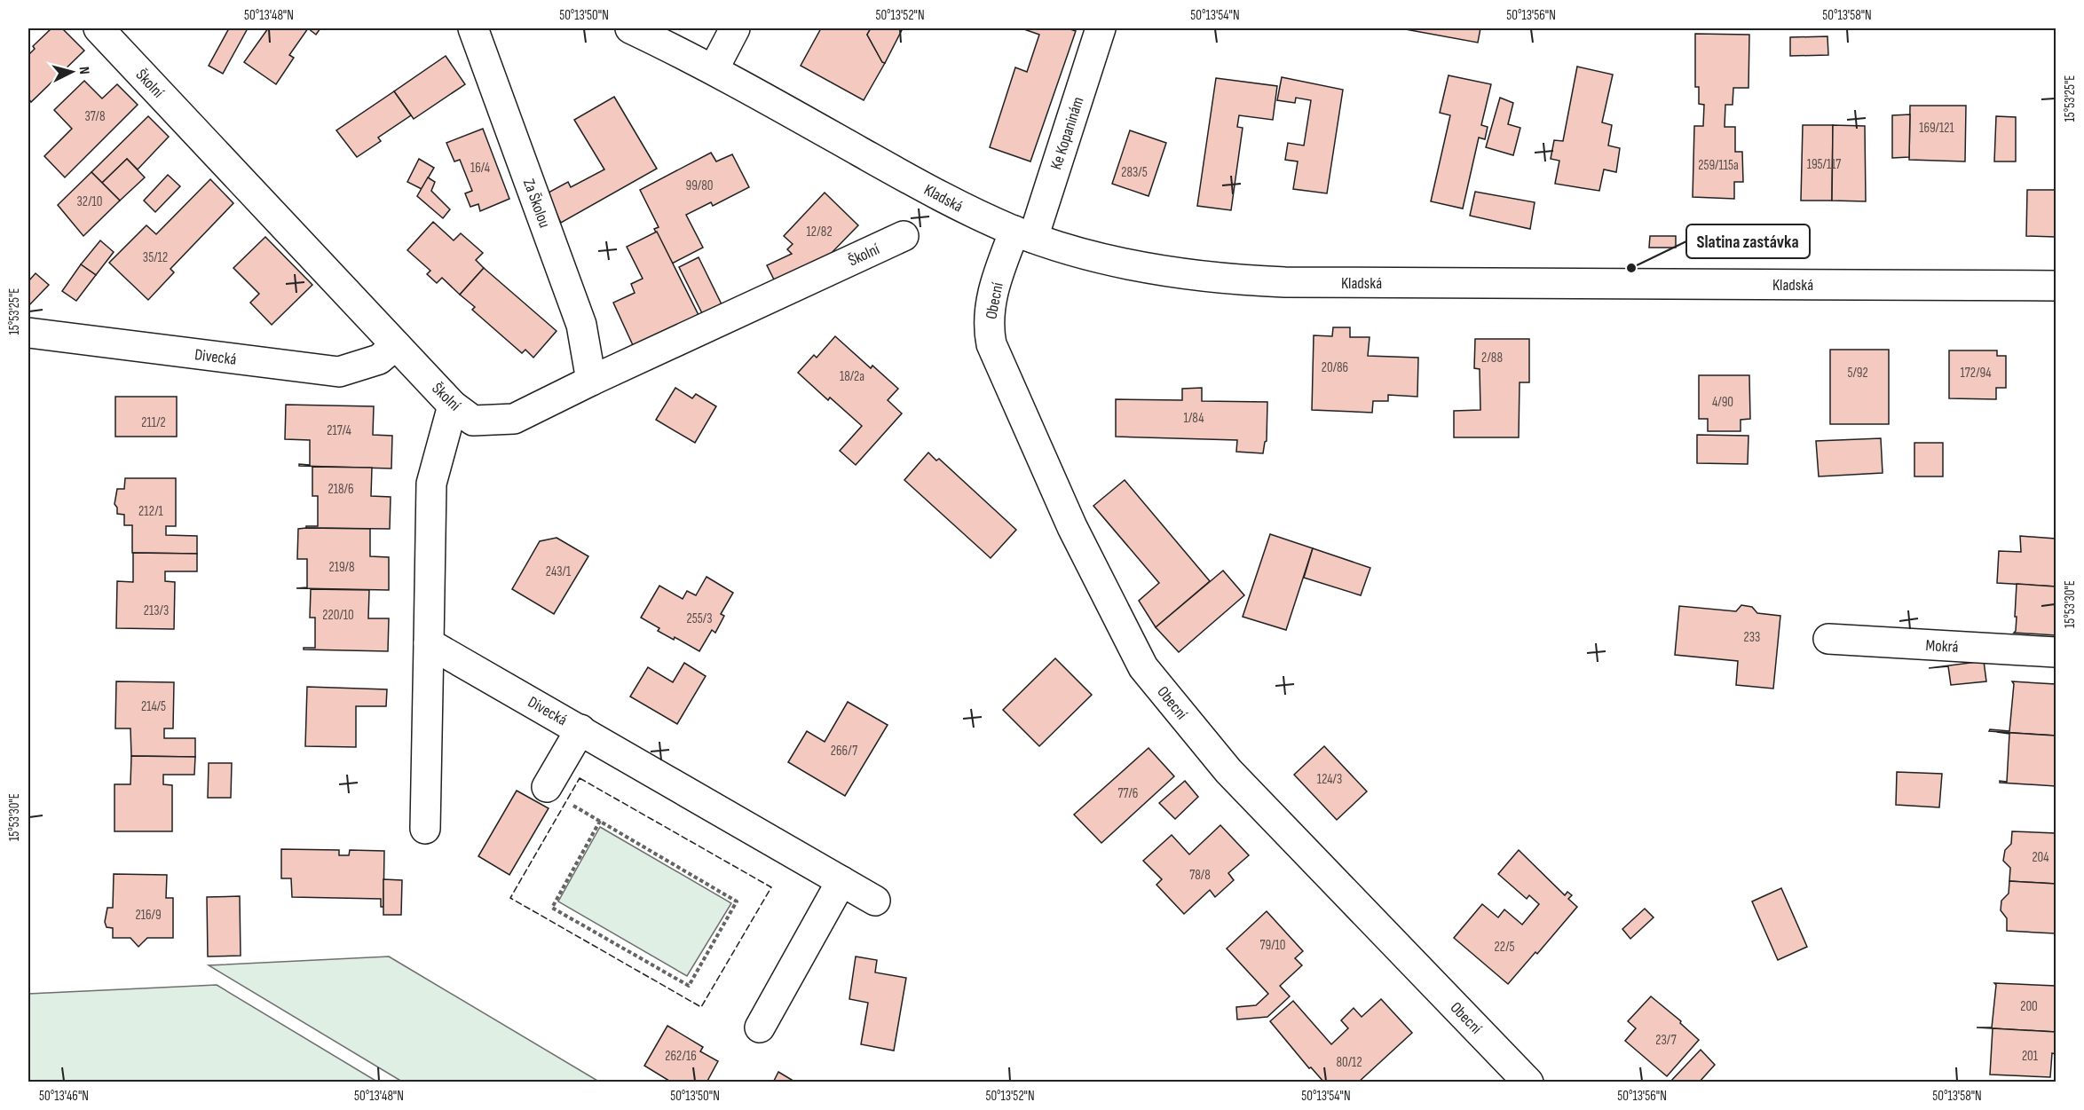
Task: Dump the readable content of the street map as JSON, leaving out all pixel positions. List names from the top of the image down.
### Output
{
  "streets": {
    "street": [
      "Školní",
      "Ke Kopaninám",
      "Kladská",
      "Za Školou",
      "Obecní",
      "Divecká",
      "Mokrá"
    ]
  },
  "crossings": [
    ["Školní", "Za Školou"],
    ["Školní", "Divecká"],
    ["Ke Kopaninám", "Kladská"],
    ["Ke Kopaninám", "Obecní"],
    ["Kladská", "Obecní"]
  ],
  "places": ["Slatina zastávka"],
  "house_numbers": [
    "37/8",
    "169/121",
    "195/117",
    "259/115a",
    "16/4",
    "283/5",
    "99/80",
    "32/10",
    "12/82",
    "35/12",
    "2/88",
    "20/86",
    "5/92",
    "172/94",
    "18/2a",
    "4/90",
    "1/84",
    "211/2",
    "217/4",
    "218/6",
    "212/1",
    "219/8",
    "243/1",
    "213/3",
    "220/10",
    "255/3",
    "233",
    "214/5",
    "266/7",
    "124/3",
    "77/6",
    "204",
    "78/8",
    "216/9",
    "79/10",
    "22/5",
    "200",
    "23/7",
    "262/16",
    "201",
    "80/12"
  ],
  "north": "right",
  "coordinates": [
    "50°13'48\"N",
    "50°13'50\"N",
    "50°13'52\"N",
    "50°13'54\"N",
    "50°13'56\"N",
    "50°13'58\"N",
    "15°53'25\"E",
    "15°53'30\"E",
    "50°13'46\"N"
  ]
}
